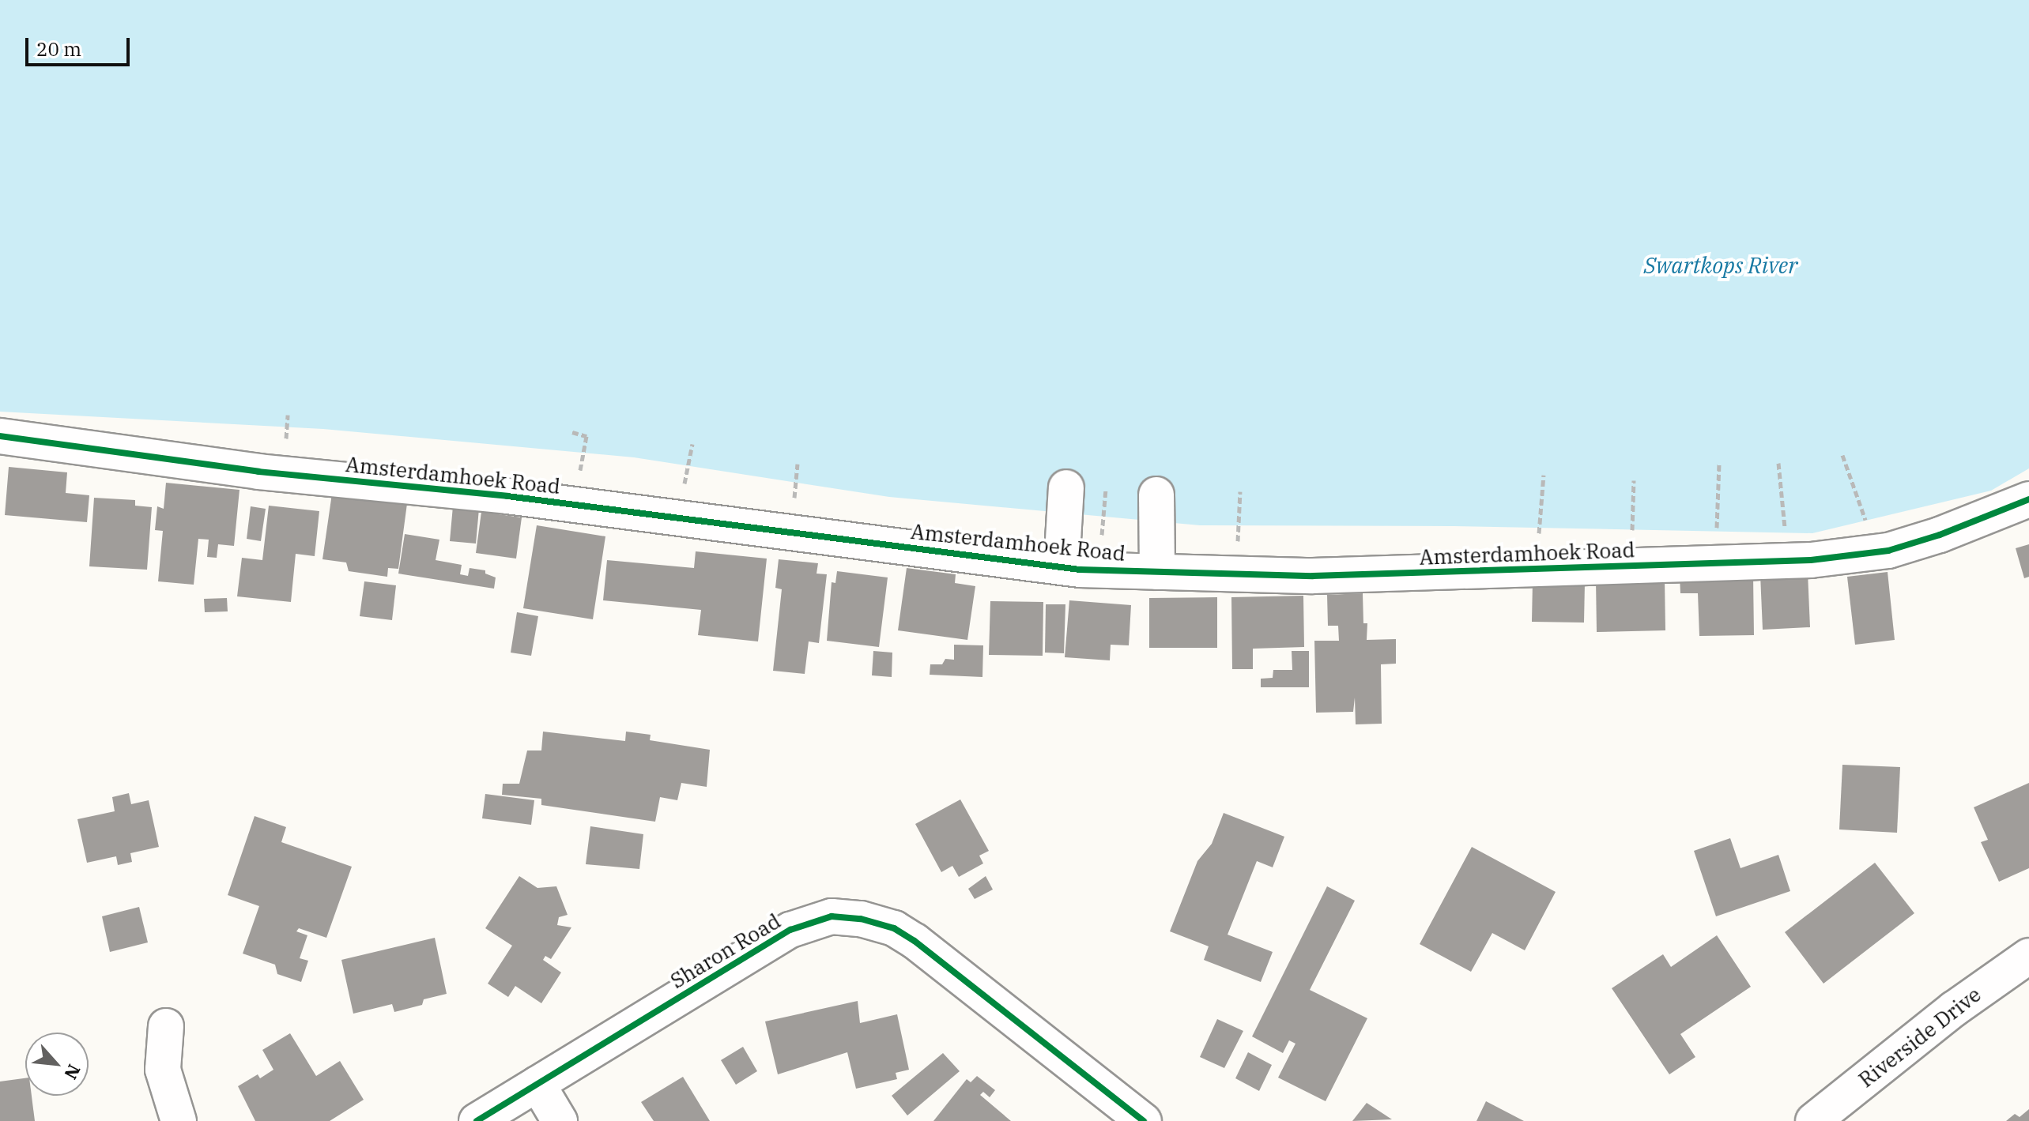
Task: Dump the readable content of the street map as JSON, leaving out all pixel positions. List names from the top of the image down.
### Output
{
  "streets": {
    "street": ["Amsterdamhoek Road", "Sharon Road", "Riverside Drive"]
  },
  "water": ["Swartkops River"],
  "scale_bar": "20 m",
  "north": "bottom right"
}
